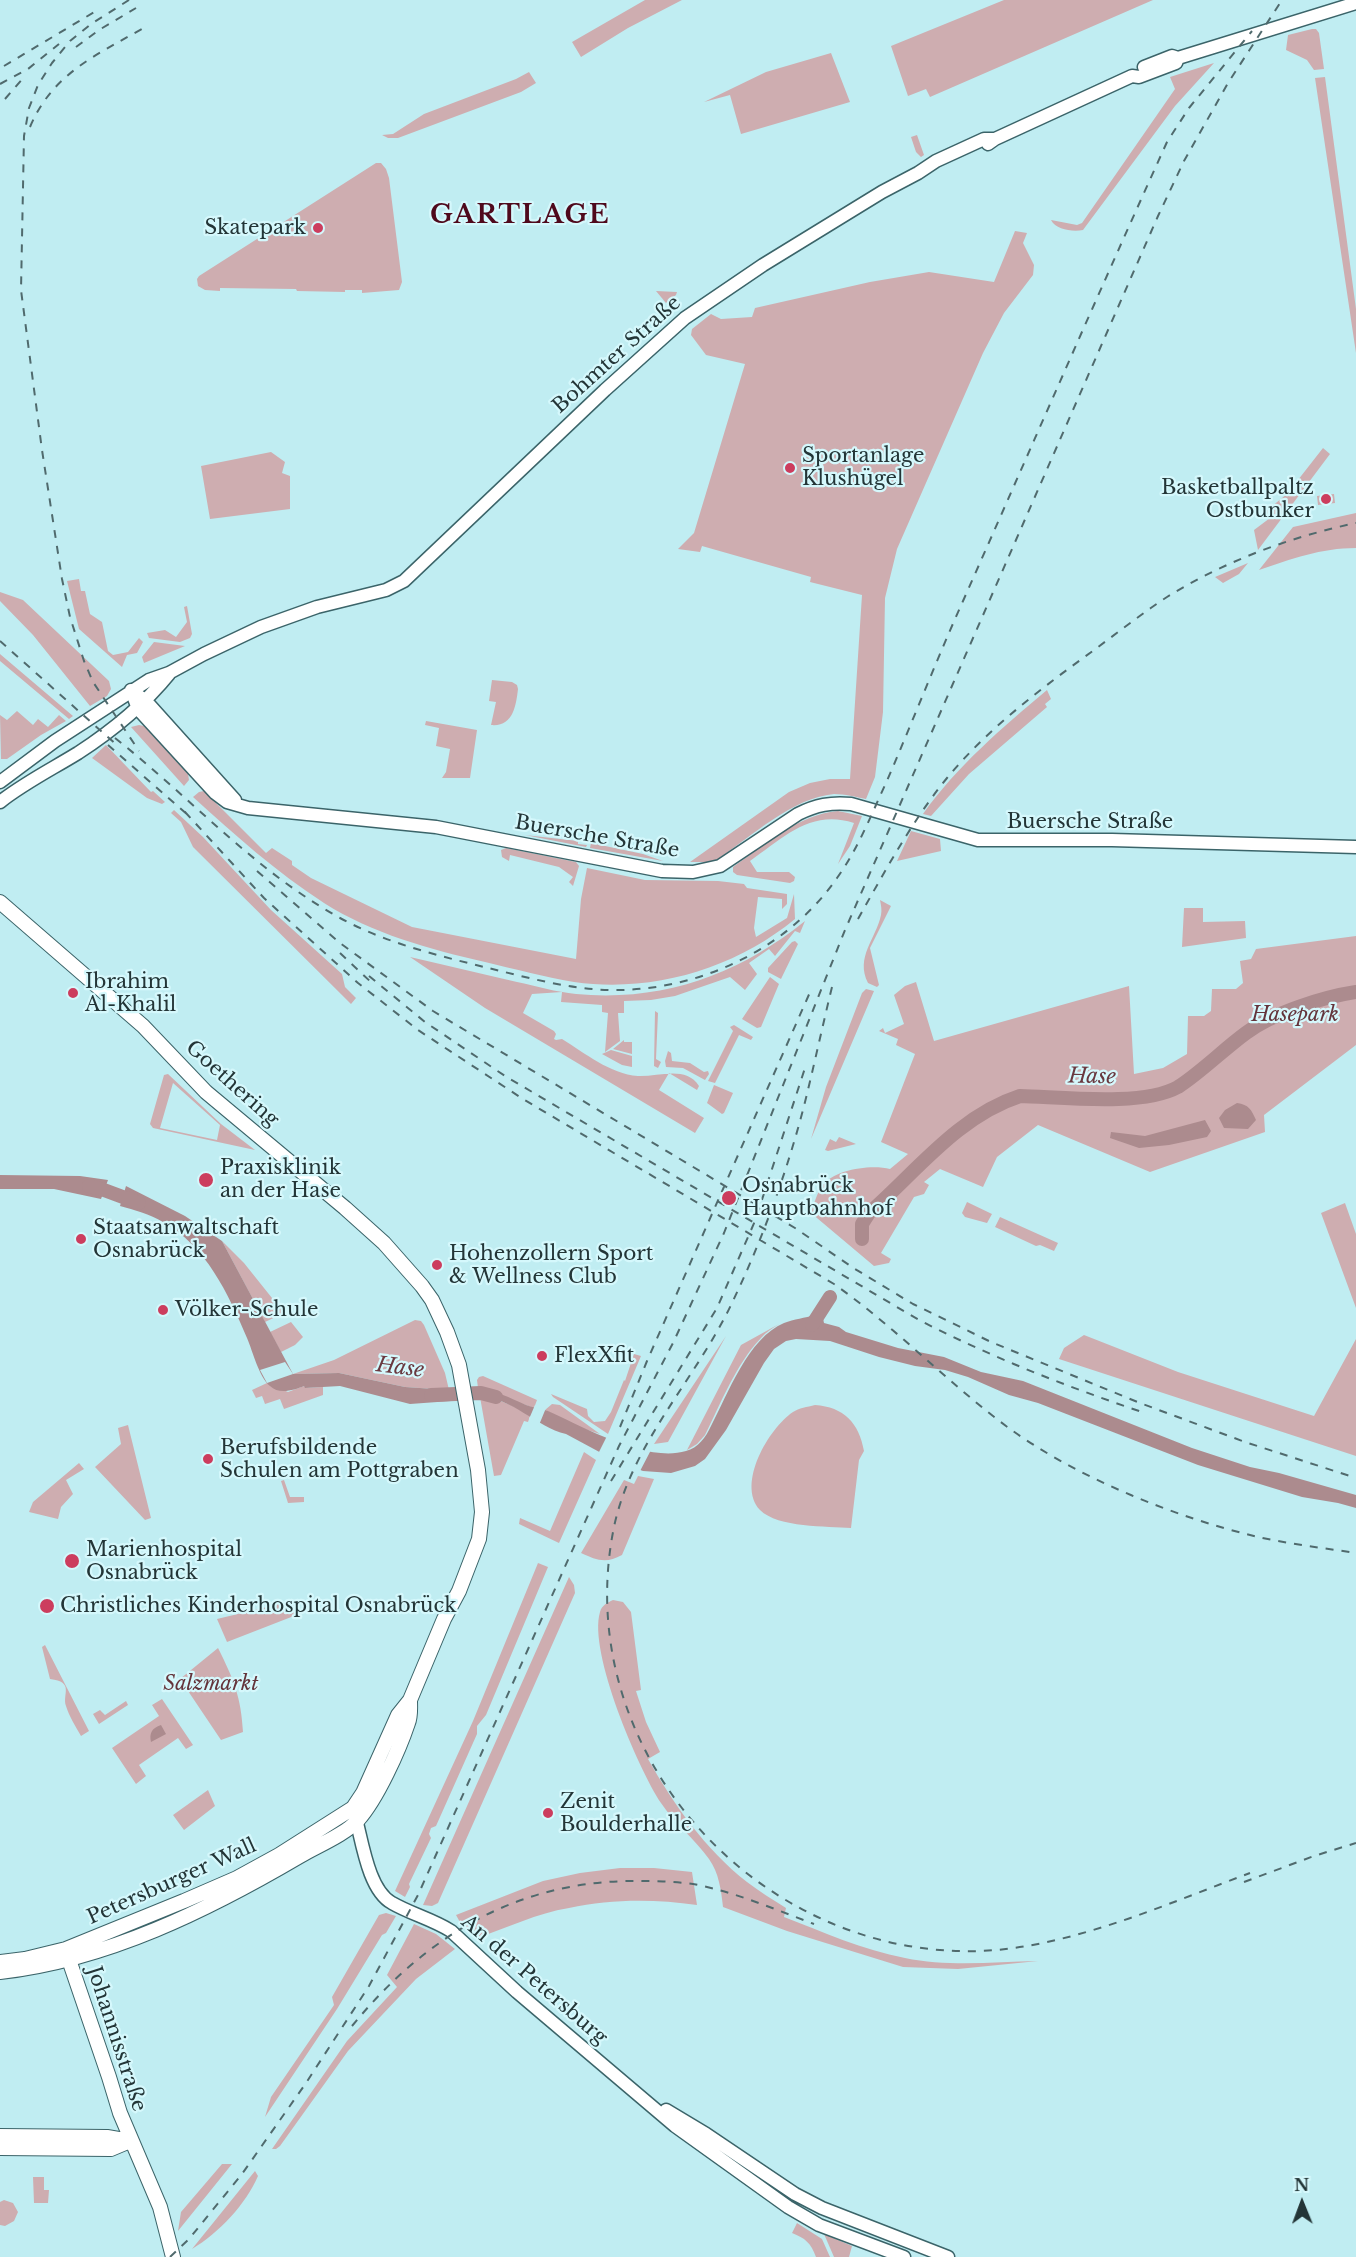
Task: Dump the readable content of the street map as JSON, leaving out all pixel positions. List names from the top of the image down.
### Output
{
  "streets": {
    "main road": [
      "Bohmter Straße",
      "Buersche Straße",
      "Goethering",
      "Petersburger Wall",
      "An der Petersburg",
      "Johannisstraße"
    ]
  },
  "crossings": [
    ["Bohmter Straße", "Buersche Straße"],
    ["Goethering", "Petersburger Wall"],
    ["Goethering", "An der Petersburg"],
    ["Petersburger Wall", "An der Petersburg"],
    ["Petersburger Wall", "Johannisstraße"]
  ],
  "districts": ["GARTLAGE"],
  "water": ["Hase"],
  "parks": ["Hasepark", "Salzmarkt"],
  "places": [
    "Skatepark",
    "Sportanlage Klushügel",
    "Basketballpaltz Ostbunker",
    "Ibrahim Al-Khalil",
    "Praxisklinik an der Hase",
    "Osnabrück Hauptbahnhof",
    "Staatsanwaltschaft Osnabrück",
    "Hohenzollern Sport & Wellness Club",
    "Völker-Schule",
    "FlexXfit",
    "Berufsbildende Schulen am Pottgraben",
    "Marienhospital Osnabrück",
    "Christliches Kinderhospital Osnabrück",
    "Zenit Boulderhalle"
  ],
  "north": "top"
}
